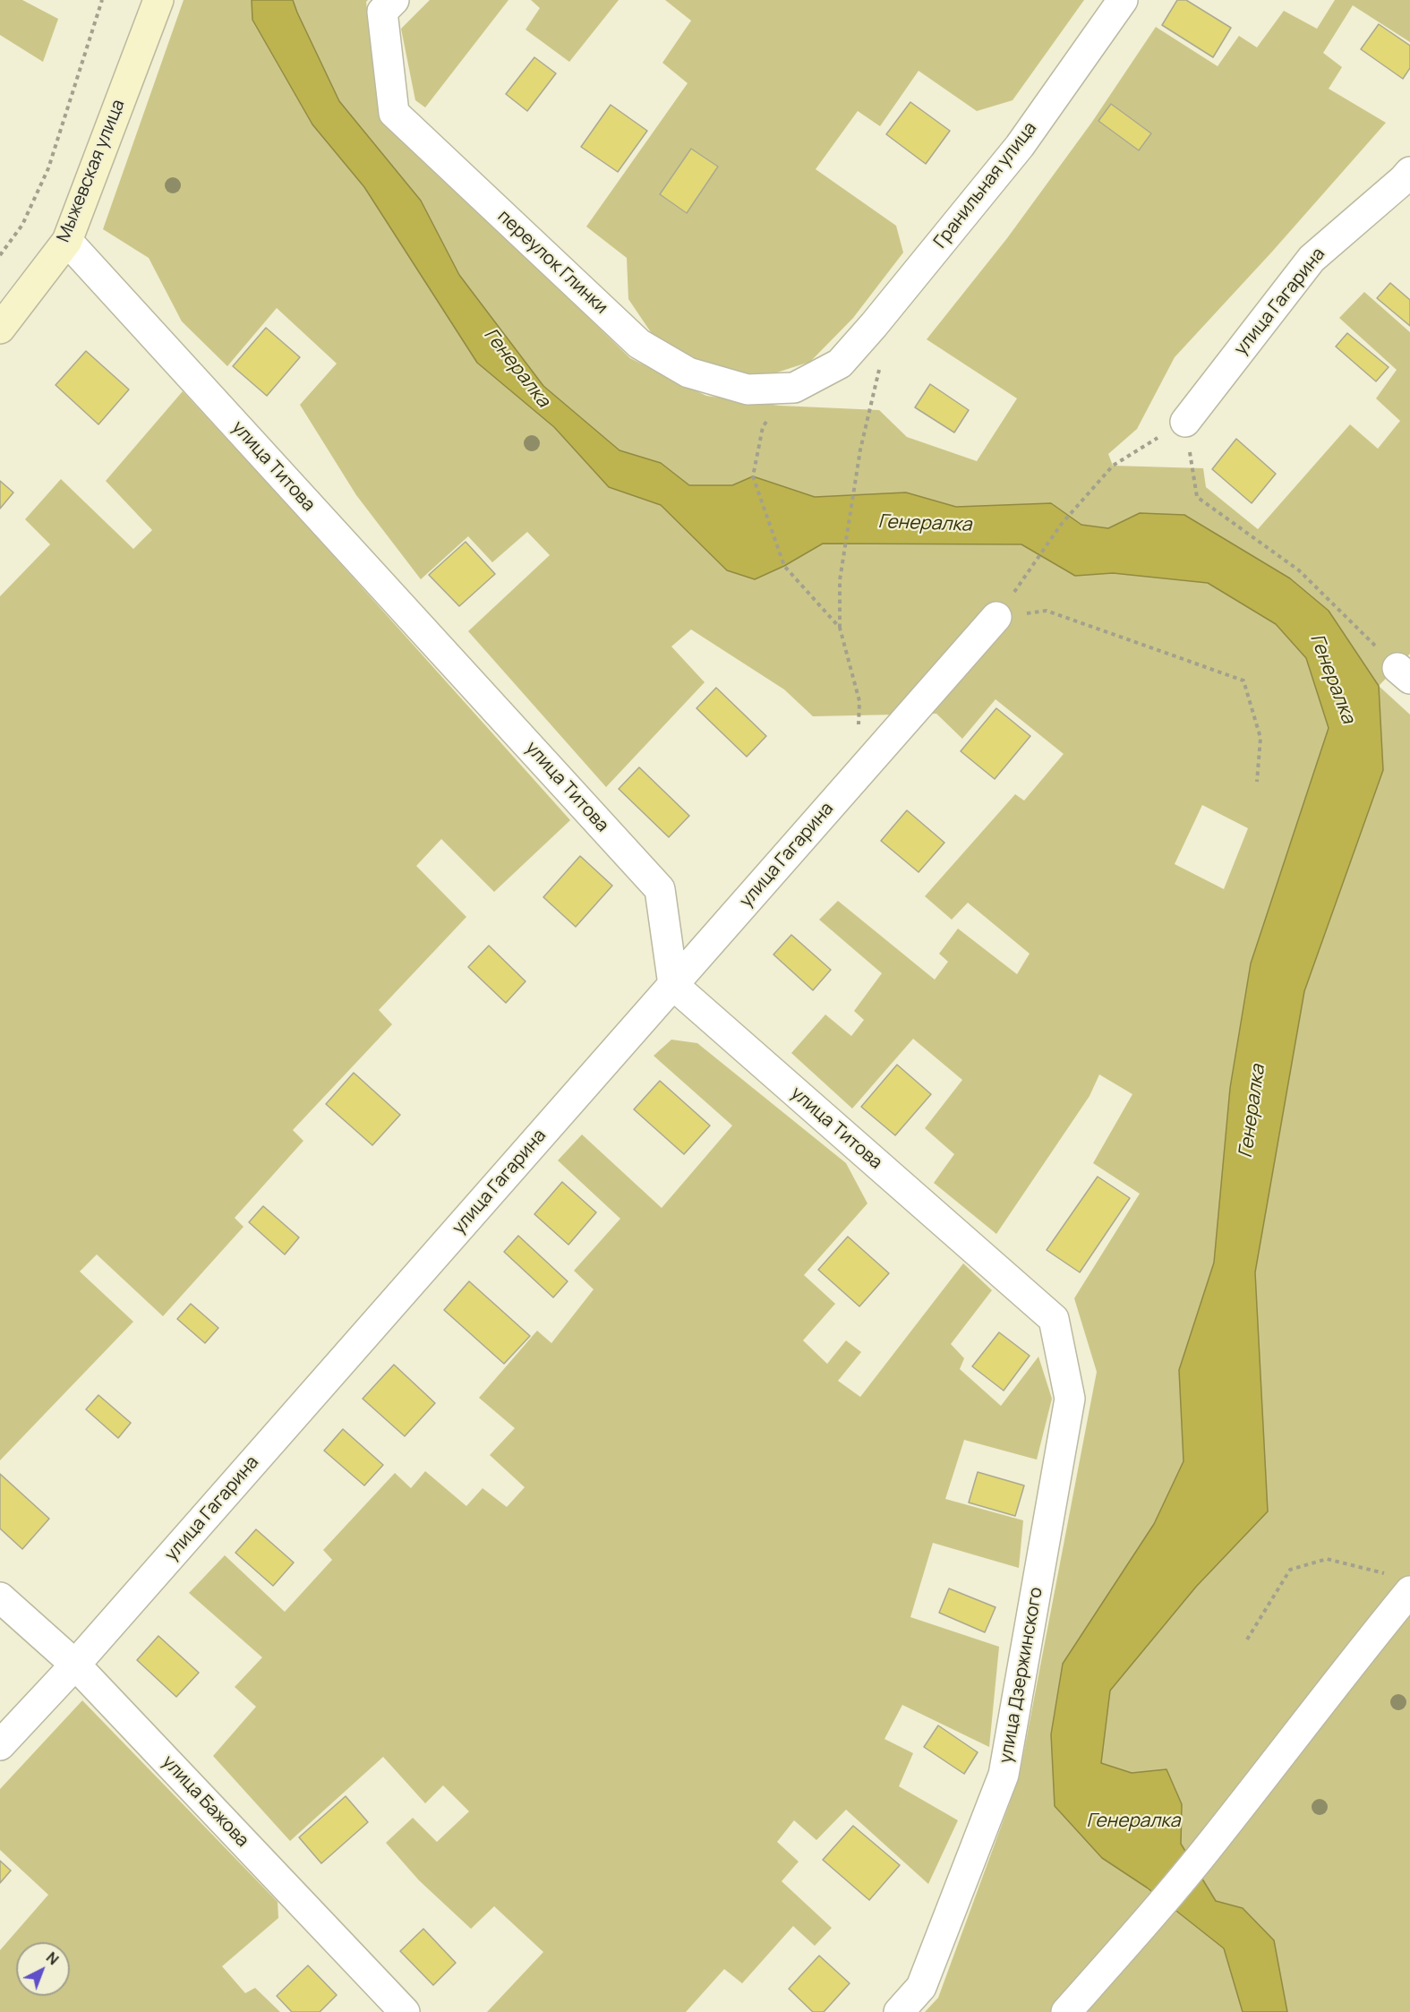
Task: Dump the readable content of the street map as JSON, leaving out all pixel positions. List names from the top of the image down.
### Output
{
  "streets": {
    "street": [
      "Мыжевская улица",
      "Гранильная улица",
      "переулок Глинки",
      "улица Гагарина",
      "улица Титова",
      "улица Дзержинского",
      "улица Бажова"
    ]
  },
  "crossings": [
    ["Мыжевская улица", "улица Титова"],
    ["Гранильная улица", "переулок Глинки"],
    ["улица Гагарина", "улица Титова"],
    ["улица Гагарина", "улица Бажова"],
    ["улица Титова", "улица Дзержинского"]
  ],
  "water": ["Генералка"],
  "north": "top right"
}
